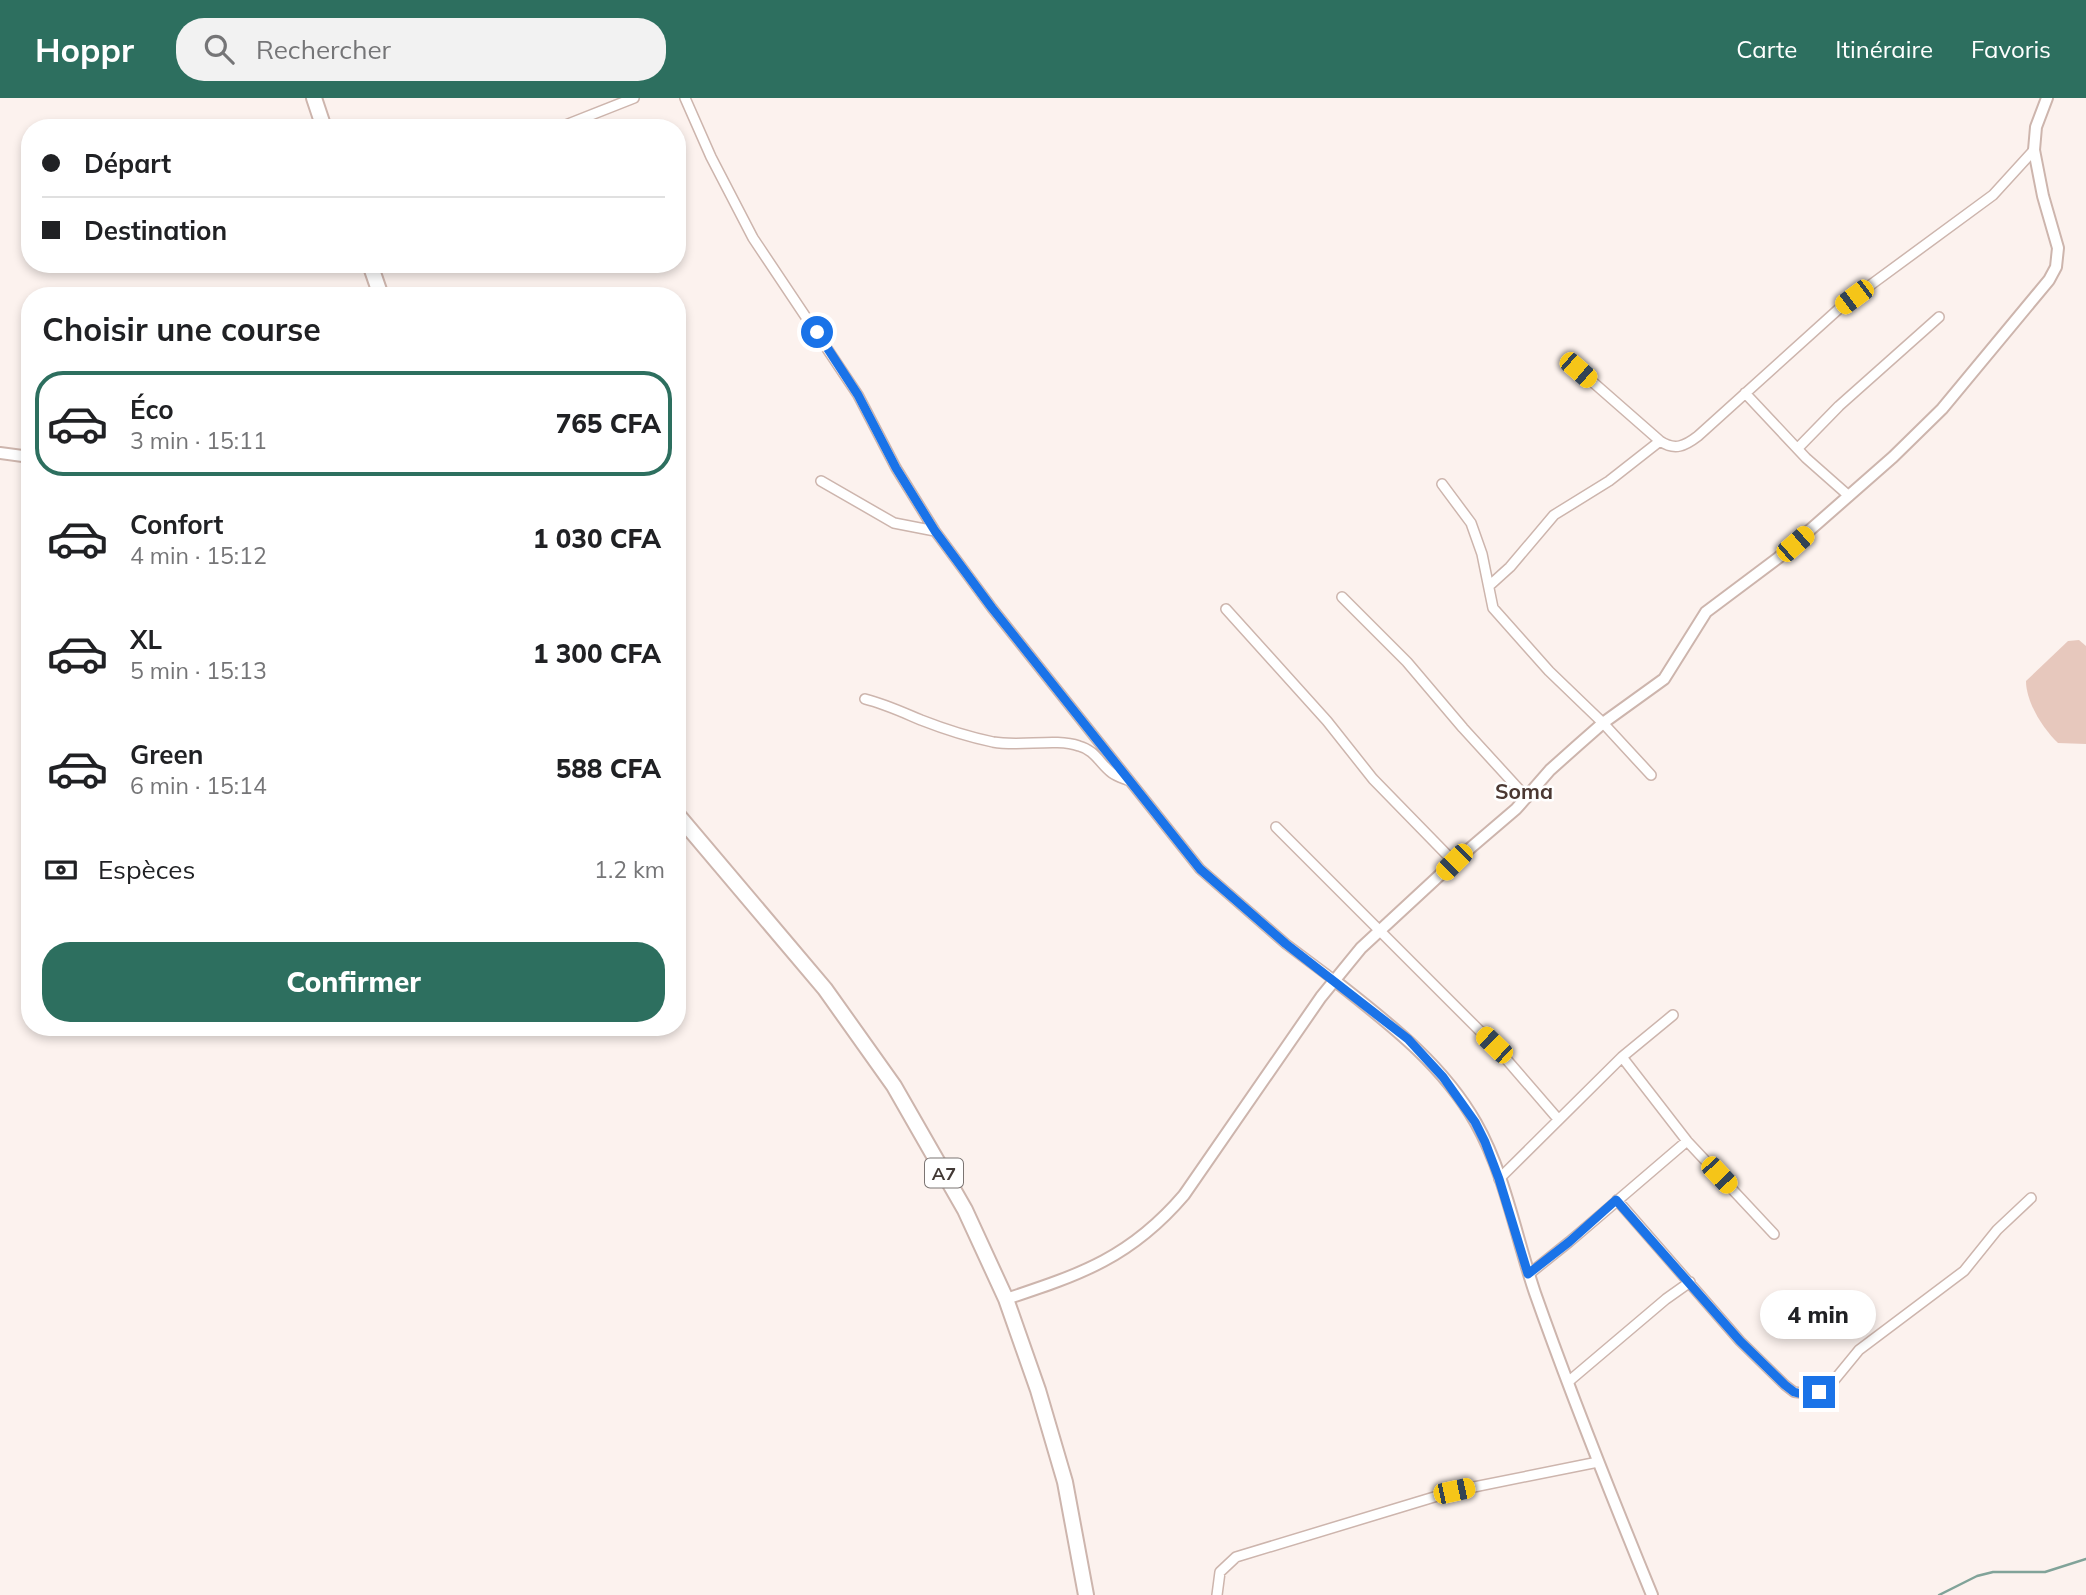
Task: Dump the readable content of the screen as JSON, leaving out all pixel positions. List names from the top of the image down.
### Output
{
  "streets": {
    "main road": ["A7"]
  },
  "districts": ["Soma"],
  "page": {
    "header": "Hoppr",
    "search": "Rechercher",
    "nav": ["Carte", "Itinéraire", "Favoris"],
    "banner": ["Départ", "Destination"],
    "heading": "Choisir une course",
    "list": [
      {
        "name": "Éco",
        "note": "3 min · 15:11",
        "value": "765 CFA"
      },
      {
        "name": "Confort",
        "note": "4 min · 15:12",
        "value": "1 030 CFA"
      },
      {
        "name": "XL",
        "note": "5 min · 15:13",
        "value": "1 300 CFA"
      },
      {
        "name": "Green",
        "note": "6 min · 15:14",
        "value": "588 CFA"
      }
    ],
    "pay": ["Espèces", "1.2 km"],
    "buttons": "Confirmer",
    "bubble": "4 min"
  }
}
